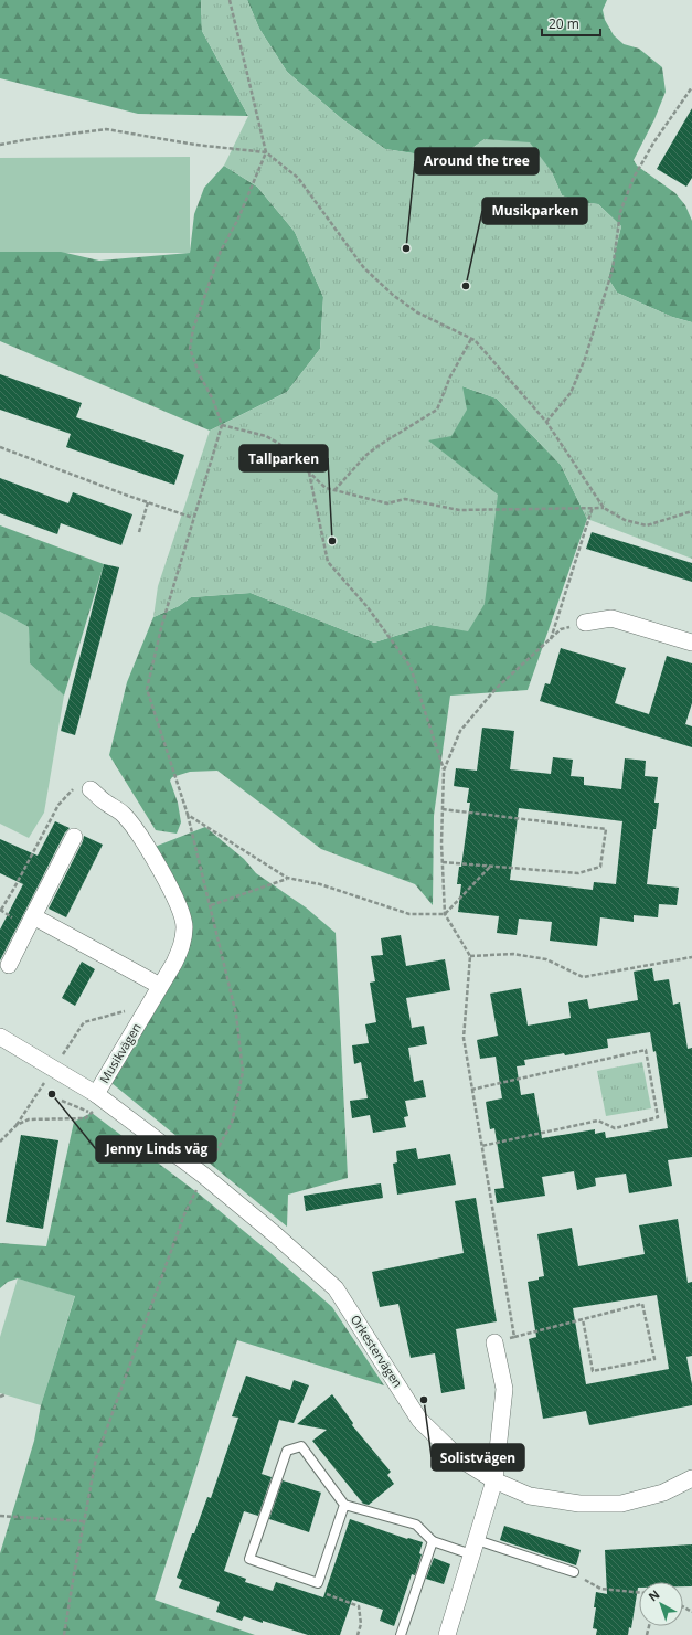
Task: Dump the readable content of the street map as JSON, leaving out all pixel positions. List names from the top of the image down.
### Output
{
  "streets": {
    "street": ["Musikvägen", "Orkestervägen"]
  },
  "crossings": [
    ["Musikvägen", "Orkestervägen"]
  ],
  "places": [
    "Around the tree",
    "Musikparken",
    "Tallparken",
    "Jenny Linds väg",
    "Solistvägen"
  ],
  "scale_bar": "20 m",
  "north": "top left"
}
